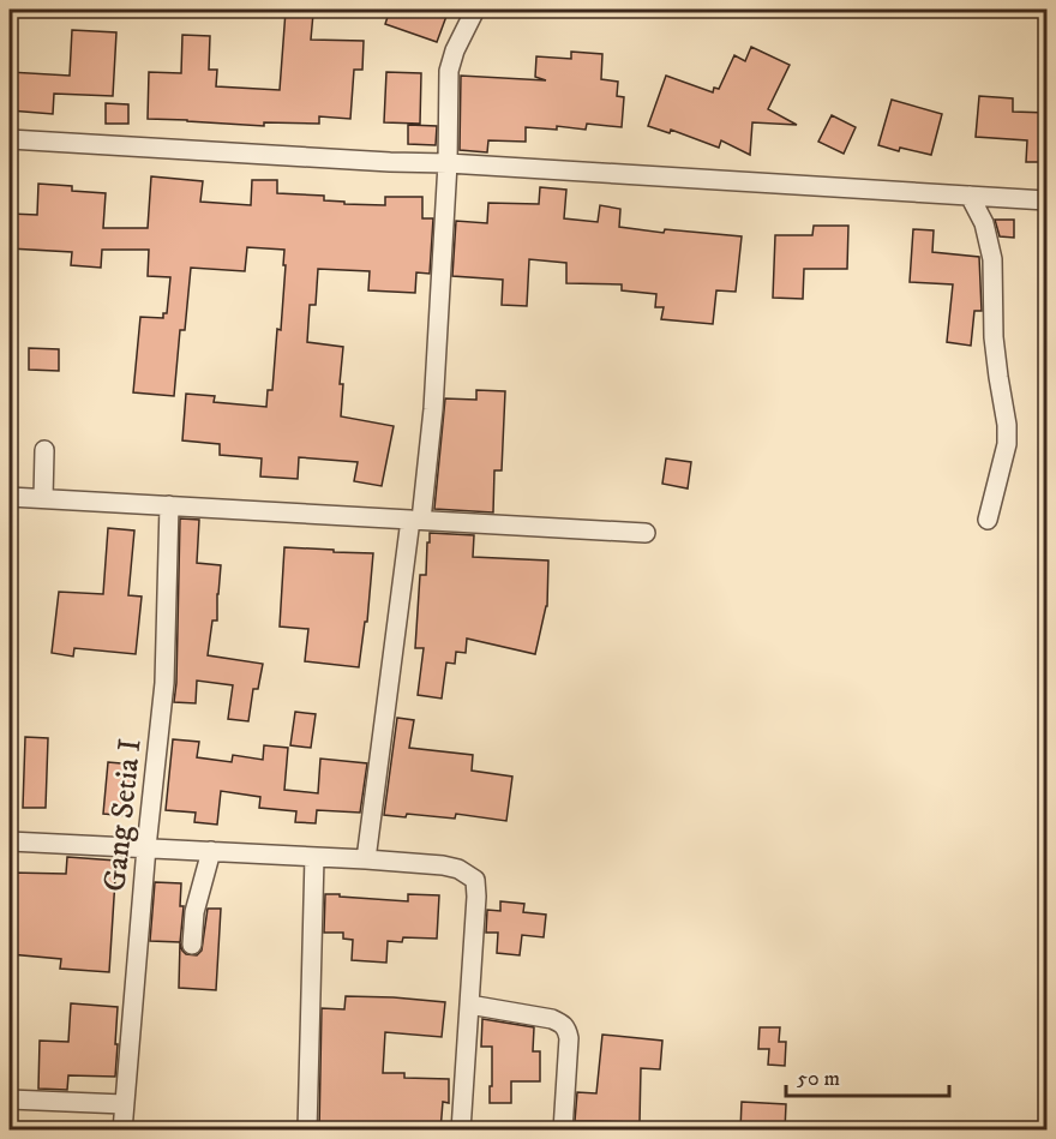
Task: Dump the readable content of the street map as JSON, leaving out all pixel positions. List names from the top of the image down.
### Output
{
  "streets": {
    "street": ["Gang Setia I"]
  },
  "scale_bar": "50 m"
}
